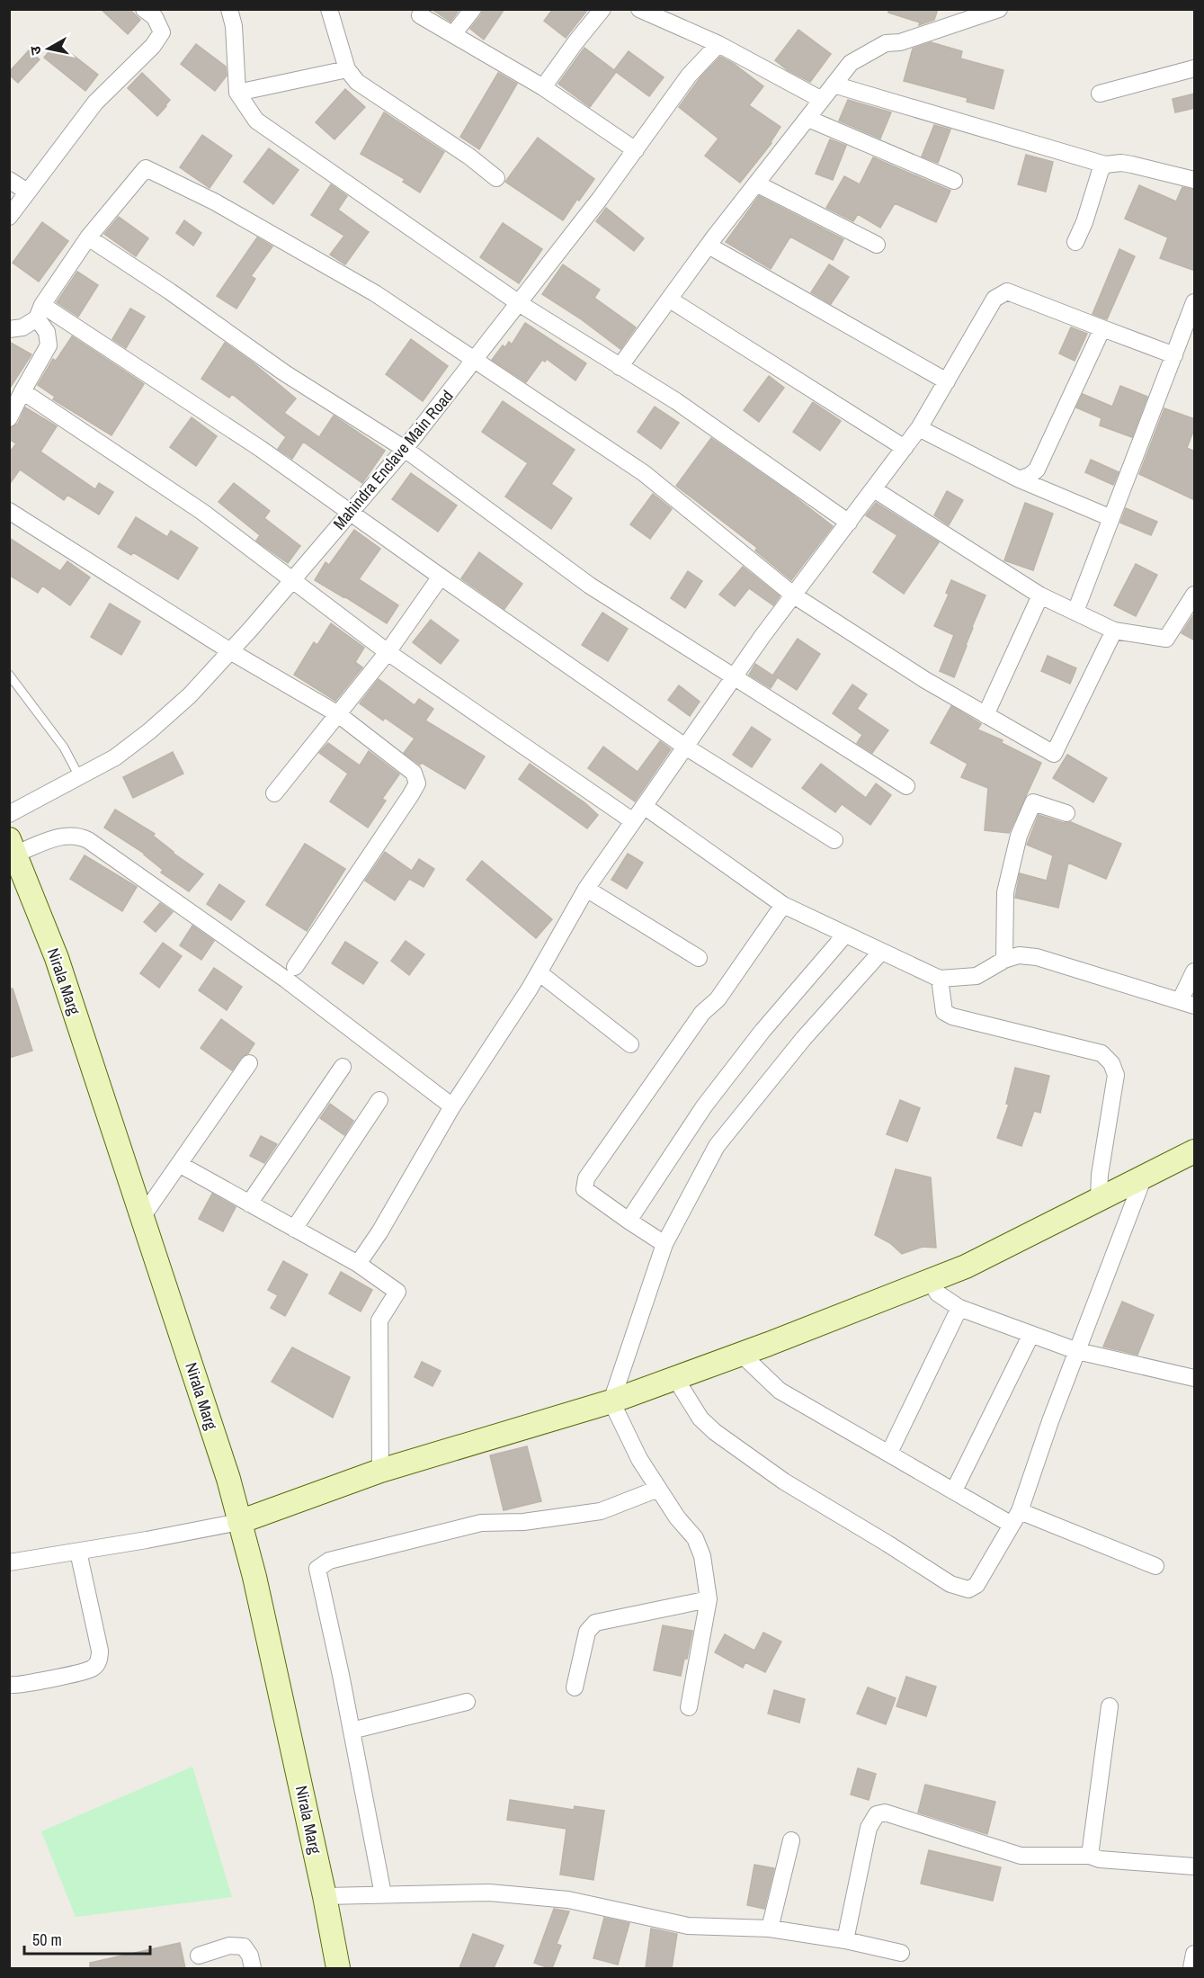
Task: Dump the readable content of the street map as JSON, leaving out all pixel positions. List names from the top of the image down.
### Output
{
  "streets": {
    "street": ["Mahindra Enclave Main Road", "Nirala Marg"]
  },
  "scale_bar": "50 m",
  "north": "left"
}
